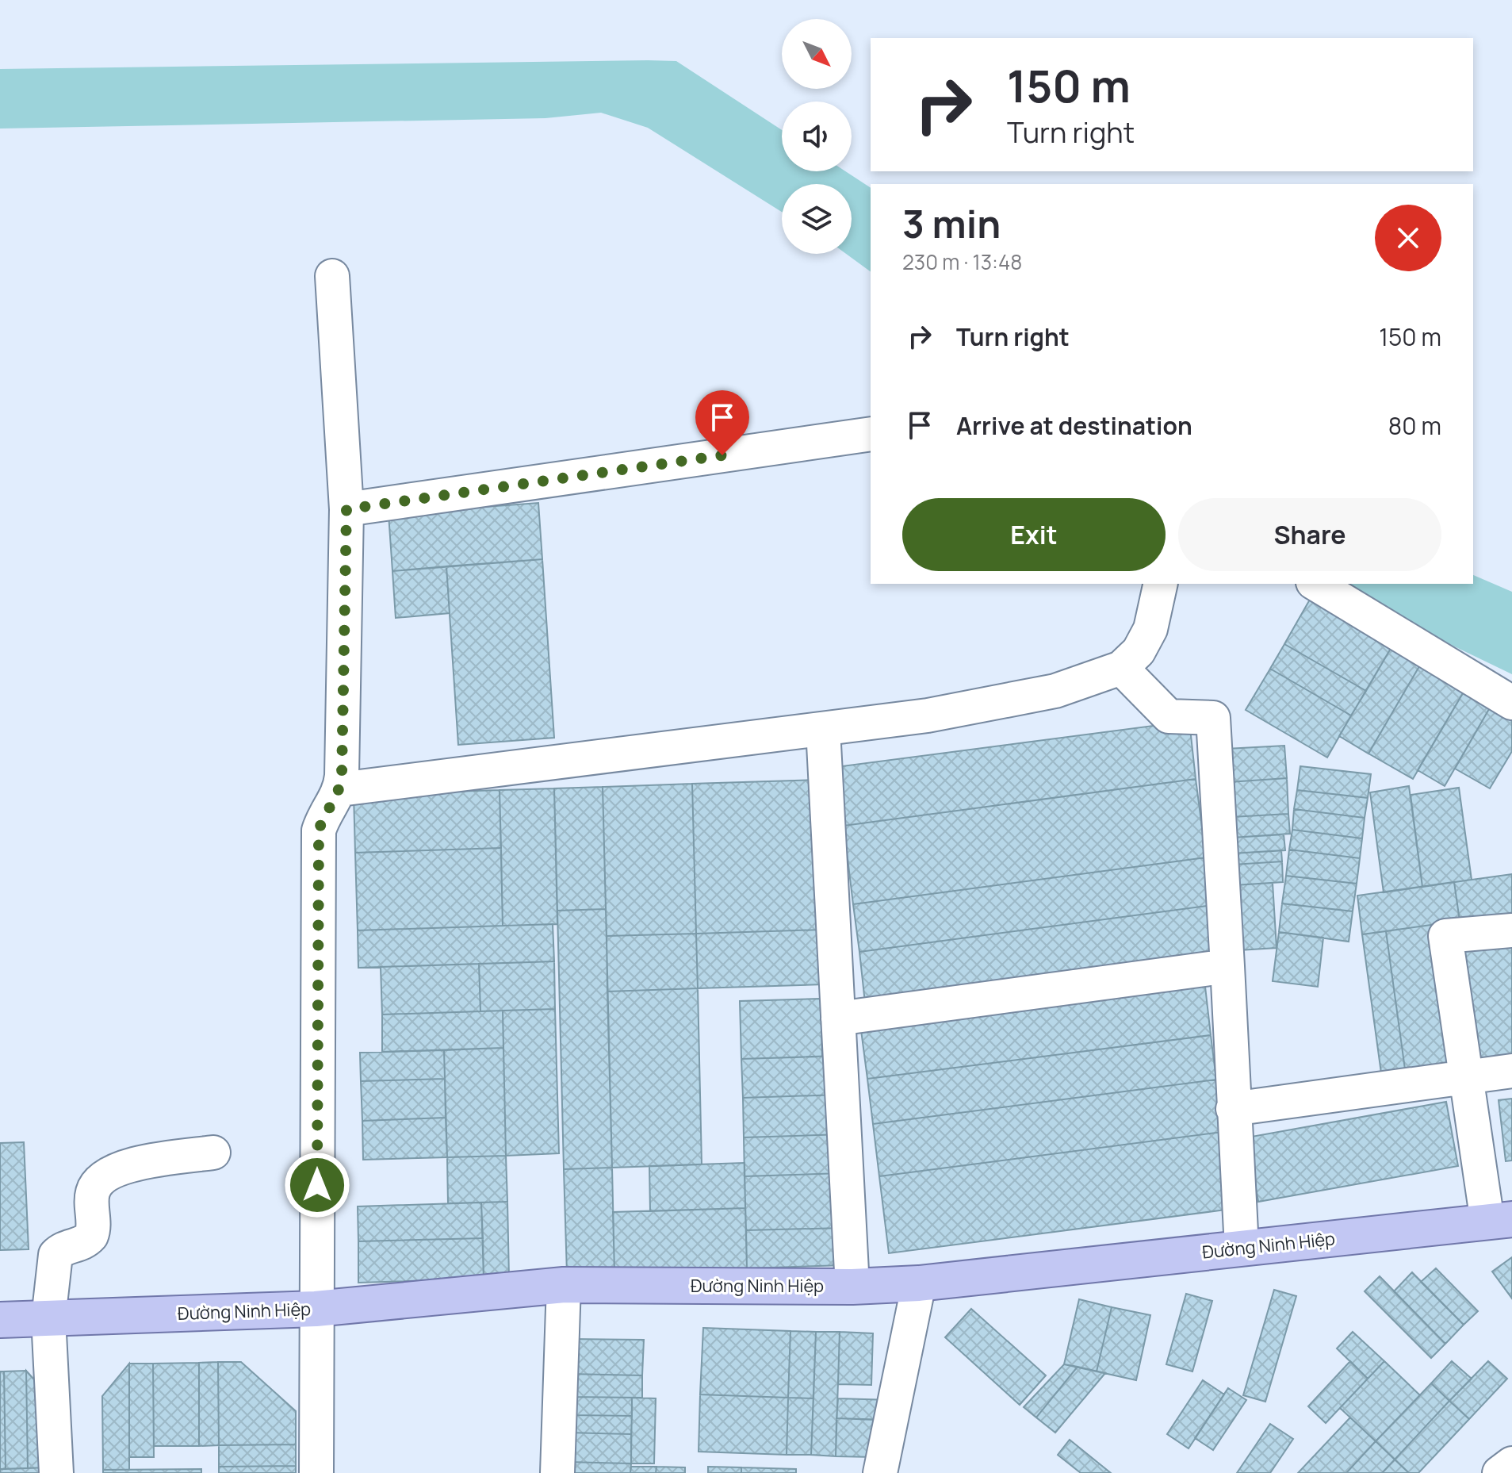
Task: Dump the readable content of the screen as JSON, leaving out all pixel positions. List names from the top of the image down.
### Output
{
  "streets": {
    "main road": ["Đường Ninh Hiệp"]
  },
  "north": "bottom right",
  "page": {
    "turn": ["150 m", "Turn right"],
    "heading": ["3 min", "230 m · 13:48"],
    "list": [
      {
        "name": "Turn right",
        "value": "150 m"
      },
      {
        "name": "Arrive at destination",
        "value": "80 m"
      }
    ],
    "buttons": ["Exit", "Share"]
  }
}
